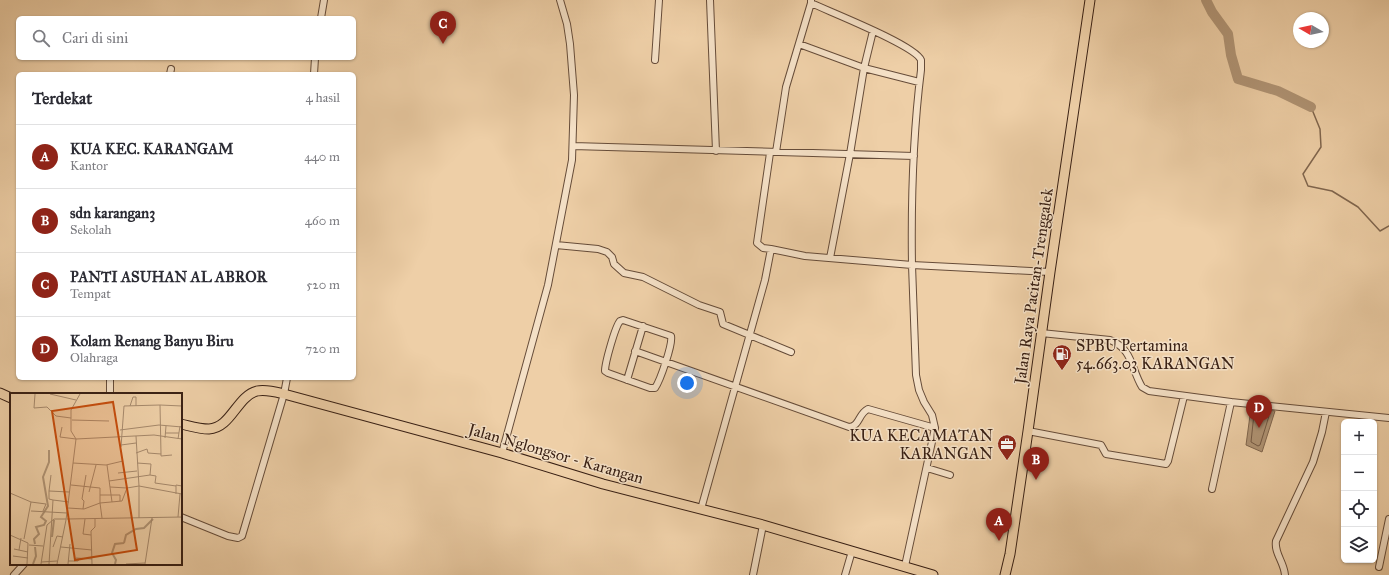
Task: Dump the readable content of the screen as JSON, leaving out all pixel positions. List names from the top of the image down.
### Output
{
  "streets": {
    "highway": ["Jalan Raya Pacitan-Trenggalek", "Jalan Nglongsor - Karangan"]
  },
  "places": {
    "fuel station": ["SPBU Pertamina 54.663.03 KARANGAN"],
    "office": ["KUA KECAMATAN KARANGAN"]
  },
  "north": "left",
  "page": {
    "pins": [
      "C",
      "D",
      "B",
      "A"
    ],
    "search": "Cari di sini",
    "heading": ["Terdekat", "4 hasil"],
    "list": [
      {
        "mark": "A",
        "name": "KUA KEC. KARANGAM",
        "note": "Kantor",
        "value": "440 m"
      },
      {
        "mark": "B",
        "name": "sdn karangan3",
        "note": "Sekolah",
        "value": "460 m"
      },
      {
        "mark": "C",
        "name": "PANTI ASUHAN AL ABROR",
        "note": "Tempat",
        "value": "520 m"
      },
      {
        "mark": "D",
        "name": "Kolam Renang Banyu Biru",
        "note": "Olahraga",
        "value": "720 m"
      }
    ],
    "map_buttons": ["+", "−"]
  }
}
